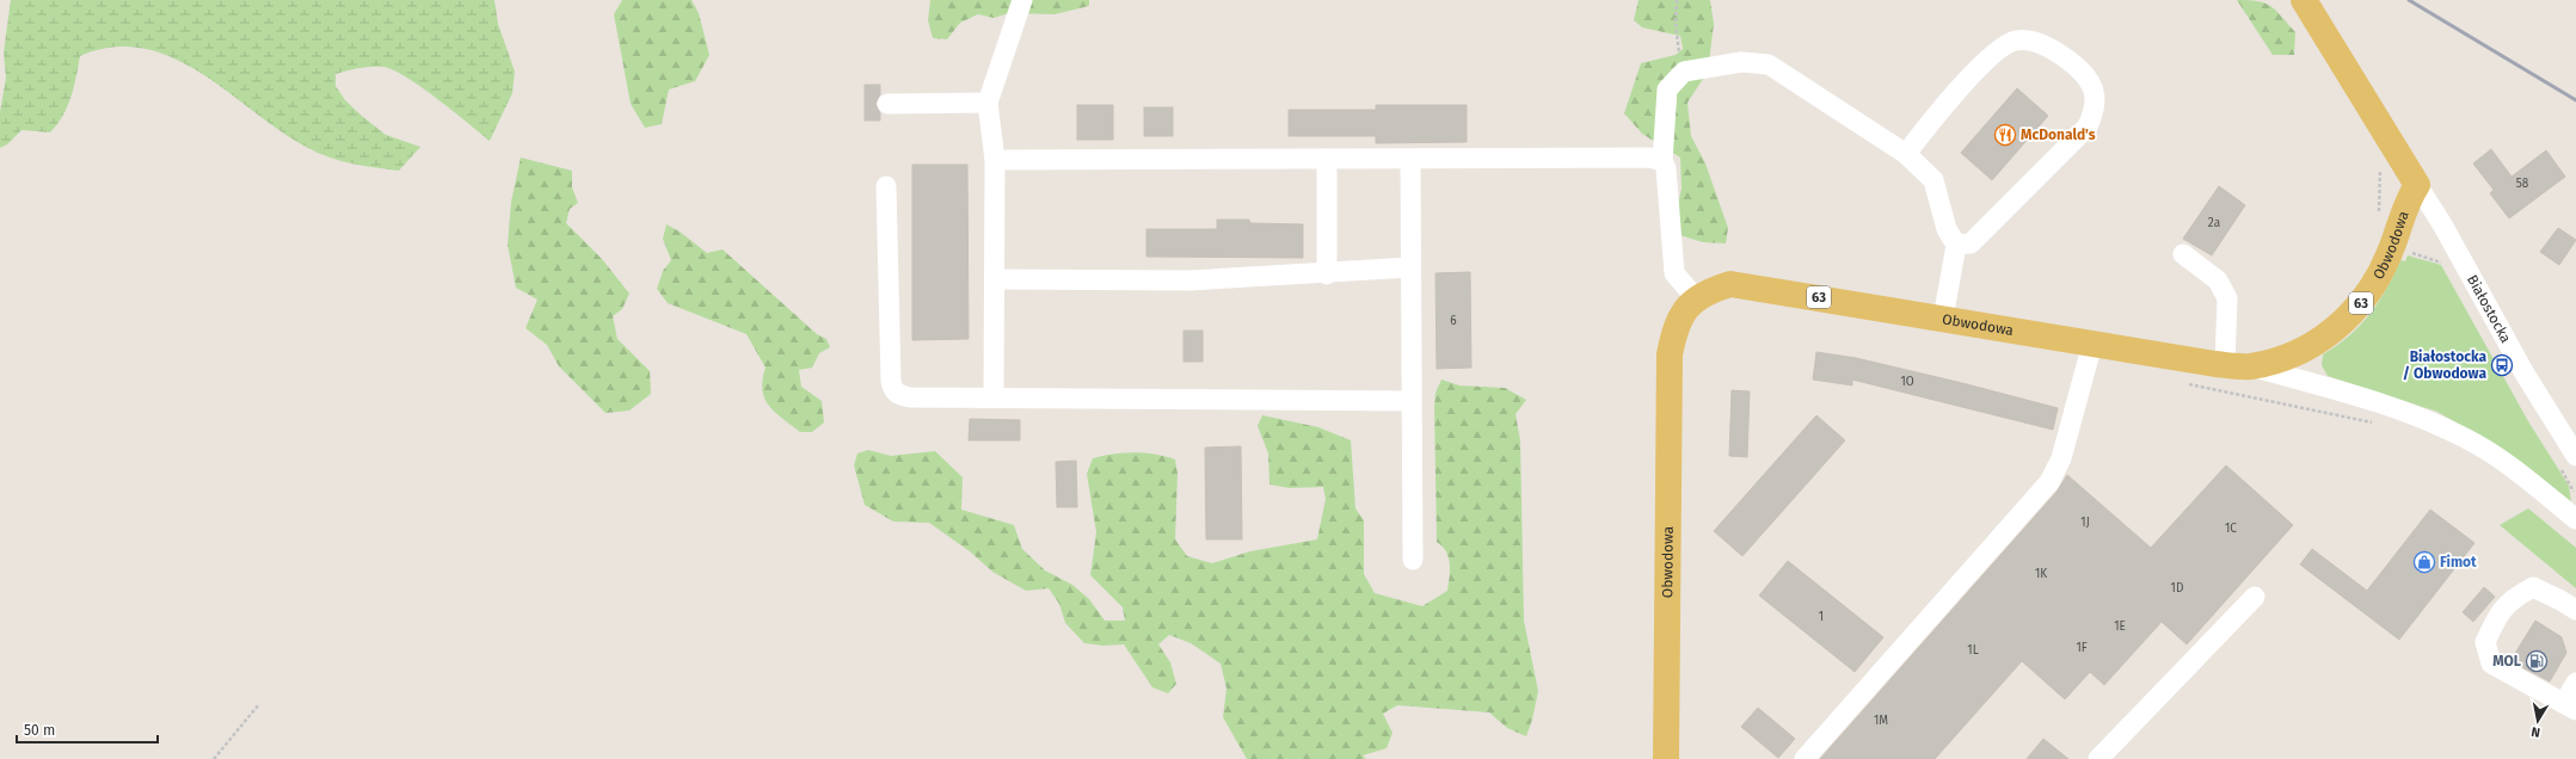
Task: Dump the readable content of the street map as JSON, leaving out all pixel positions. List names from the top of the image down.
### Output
{
  "streets": {
    "main road": ["Obwodowa", "63"],
    "street": ["Białostocka"]
  },
  "crossings": [
    ["Obwodowa", "Białostocka"]
  ],
  "places": {
    "restaurant": ["McDonald's"],
    "bus stop": ["Białostocka / Obwodowa"],
    "shop": ["Fimot"],
    "fuel station": ["MOL"]
  },
  "house_numbers": [
    "58",
    "2a",
    "6",
    "1O",
    "1J",
    "1C",
    "1K",
    "1D",
    "1",
    "1E",
    "1F",
    "1L",
    "1M"
  ],
  "scale_bar": "50 m",
  "north": "bottom"
}
